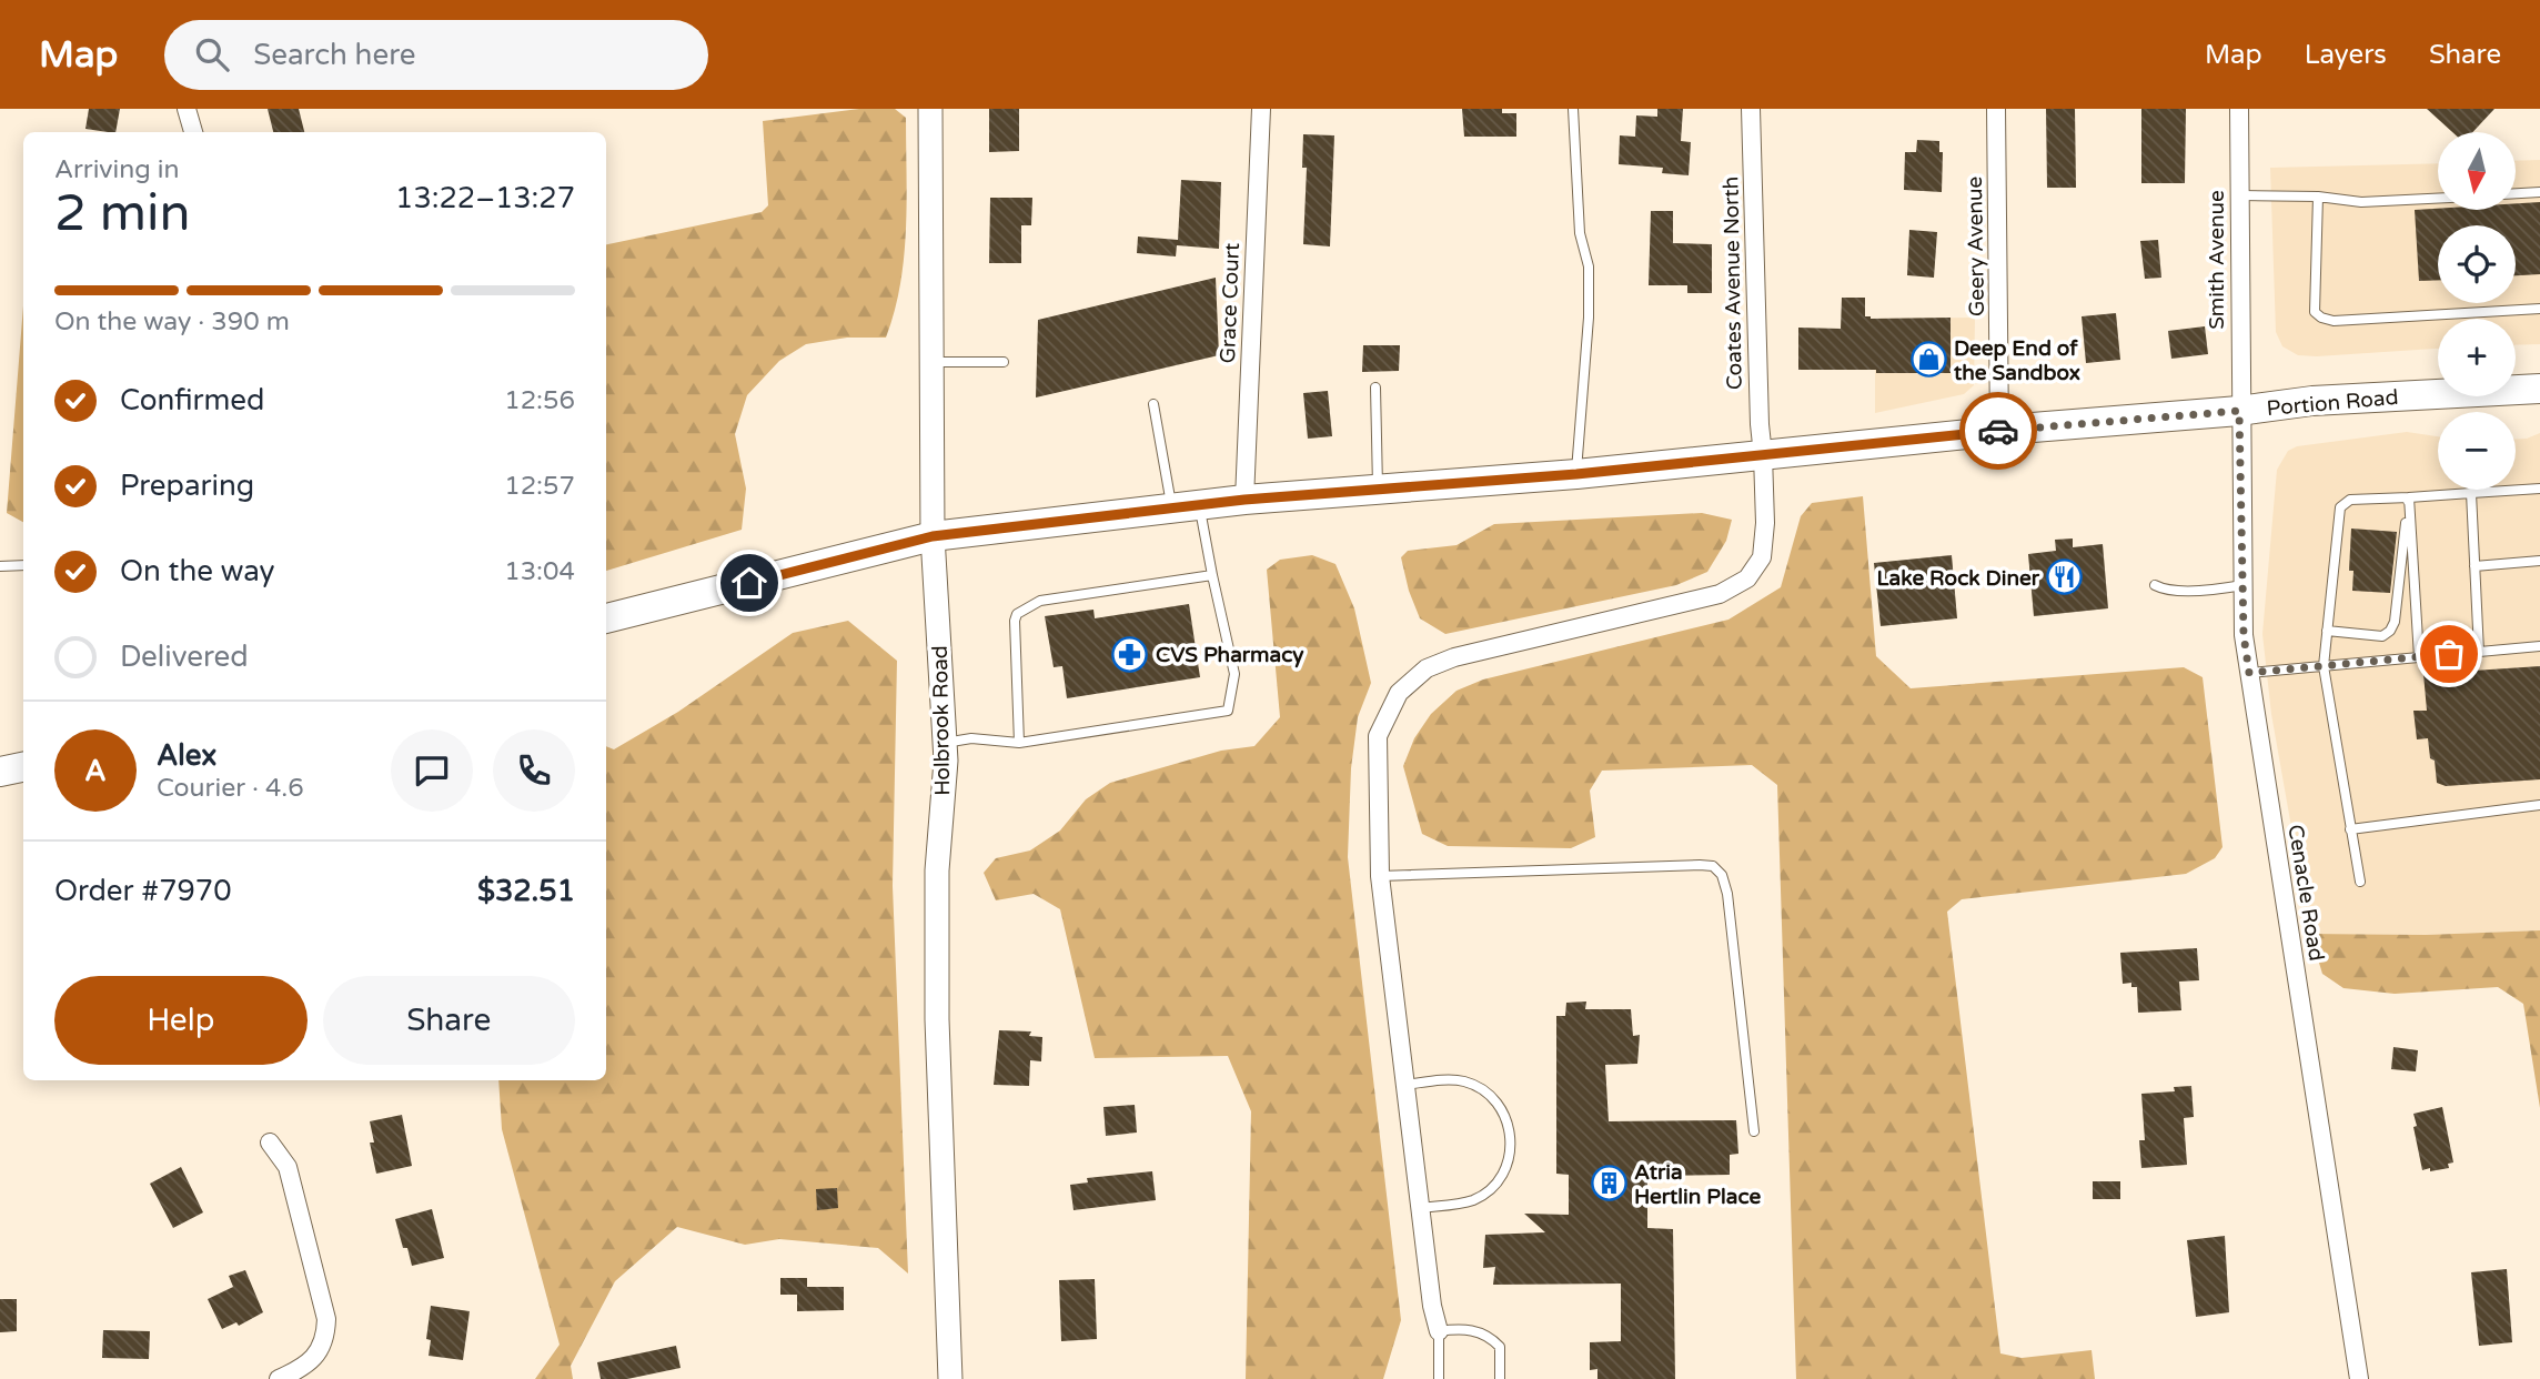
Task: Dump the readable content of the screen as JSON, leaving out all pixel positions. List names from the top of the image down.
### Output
{
  "streets": {
    "main road": ["Portion Road"],
    "street": [
      "Geery Avenue",
      "Smith Avenue",
      "Coates Avenue North",
      "Grace Court",
      "Holbrook Road",
      "Cenacle Road"
    ]
  },
  "crossings": [
    ["Geery Avenue", "Portion Road"],
    ["Smith Avenue", "Portion Road"],
    ["Smith Avenue", "Cenacle Road"],
    ["Coates Avenue North", "Portion Road"],
    ["Grace Court", "Portion Road"],
    ["Portion Road", "Holbrook Road"],
    ["Portion Road", "Cenacle Road"]
  ],
  "places": {
    "shop": ["Deep End of the Sandbox"],
    "restaurant": ["Lake Rock Diner"],
    "pharmacy": ["CVS Pharmacy"],
    "building": ["Atria Hertlin Place"]
  },
  "north": "bottom",
  "page": {
    "header": "Map",
    "search": "Search here",
    "nav": ["Map", "Layers", "Share"],
    "map_buttons": ["+", "−"],
    "heading": ["2 min", "Arriving in", "13:22–13:27"],
    "panel": [
      "Alex",
      "Courier · 4.6",
      "Order #7970",
      "$32.51"
    ],
    "bar": "On the way · 390 m",
    "list": [
      ["Confirmed", "12:56"],
      ["Preparing", "12:57"],
      ["On the way", "13:04"],
      "Delivered"
    ],
    "round": "A",
    "buttons": ["Help", "Share"]
  }
}
